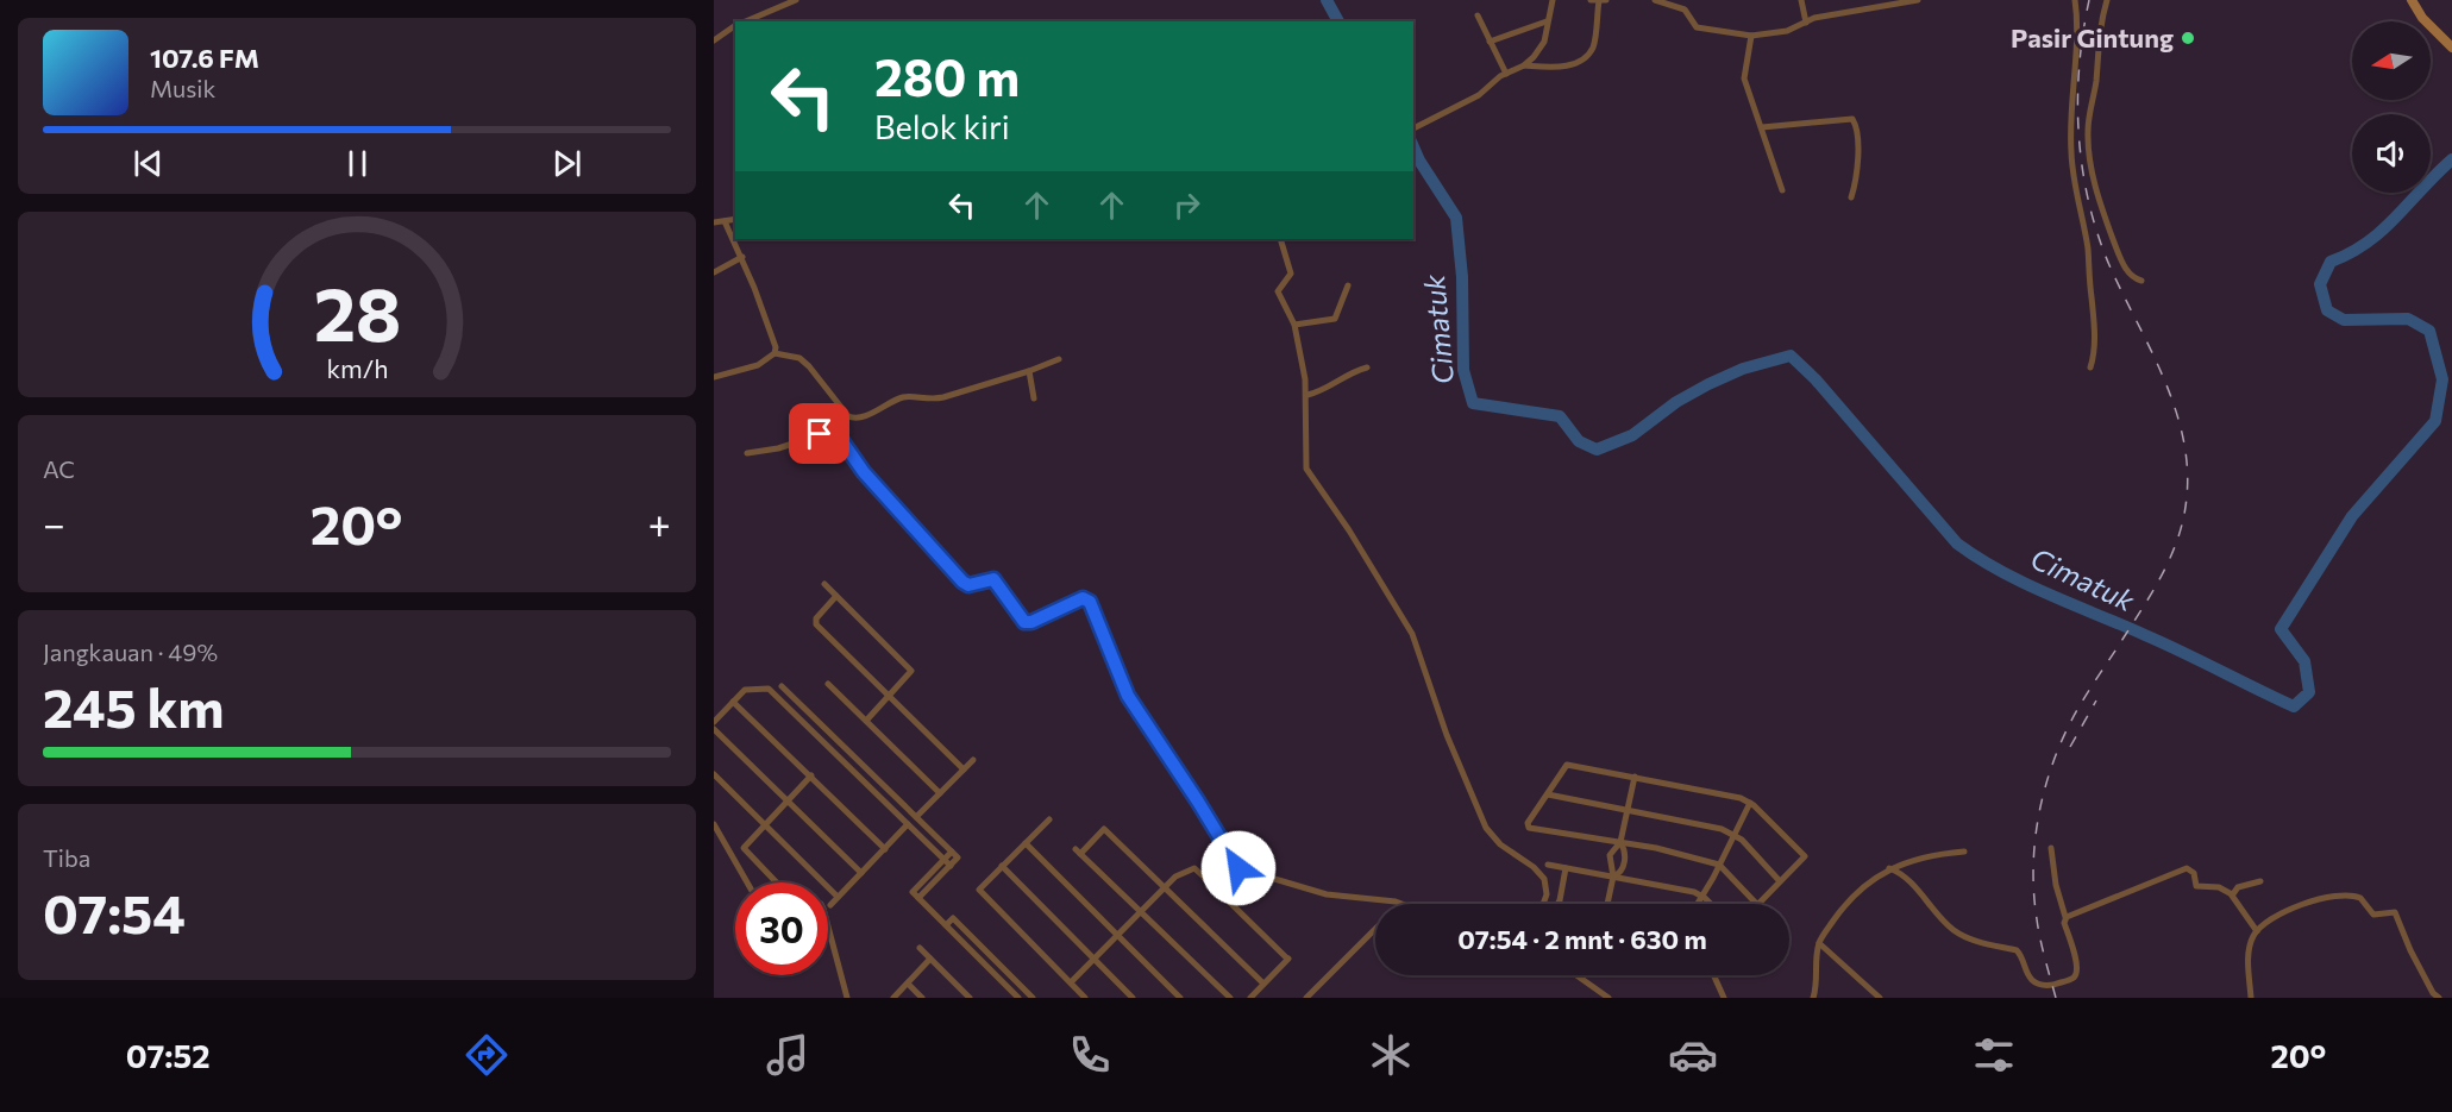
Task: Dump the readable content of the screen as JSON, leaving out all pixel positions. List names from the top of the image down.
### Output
{
  "water": ["Cimatuk"],
  "places": ["Pasir Gintung"],
  "north": "left",
  "page": {
    "turn": ["280 m", "Belok kiri"],
    "song": ["107.6 FM", "Musik"],
    "tile": [
      "AC",
      ["Jangkauan · 49%", "245 km"],
      ["Tiba", "07:54"]
    ],
    "heat": ["−", "20°", "+"],
    "limit": "30",
    "trip": "07:54 · 2 mnt · 630 m",
    "tabs": ["07:52", "20°"],
    "gauge": ["28", "km/h"]
  }
}
